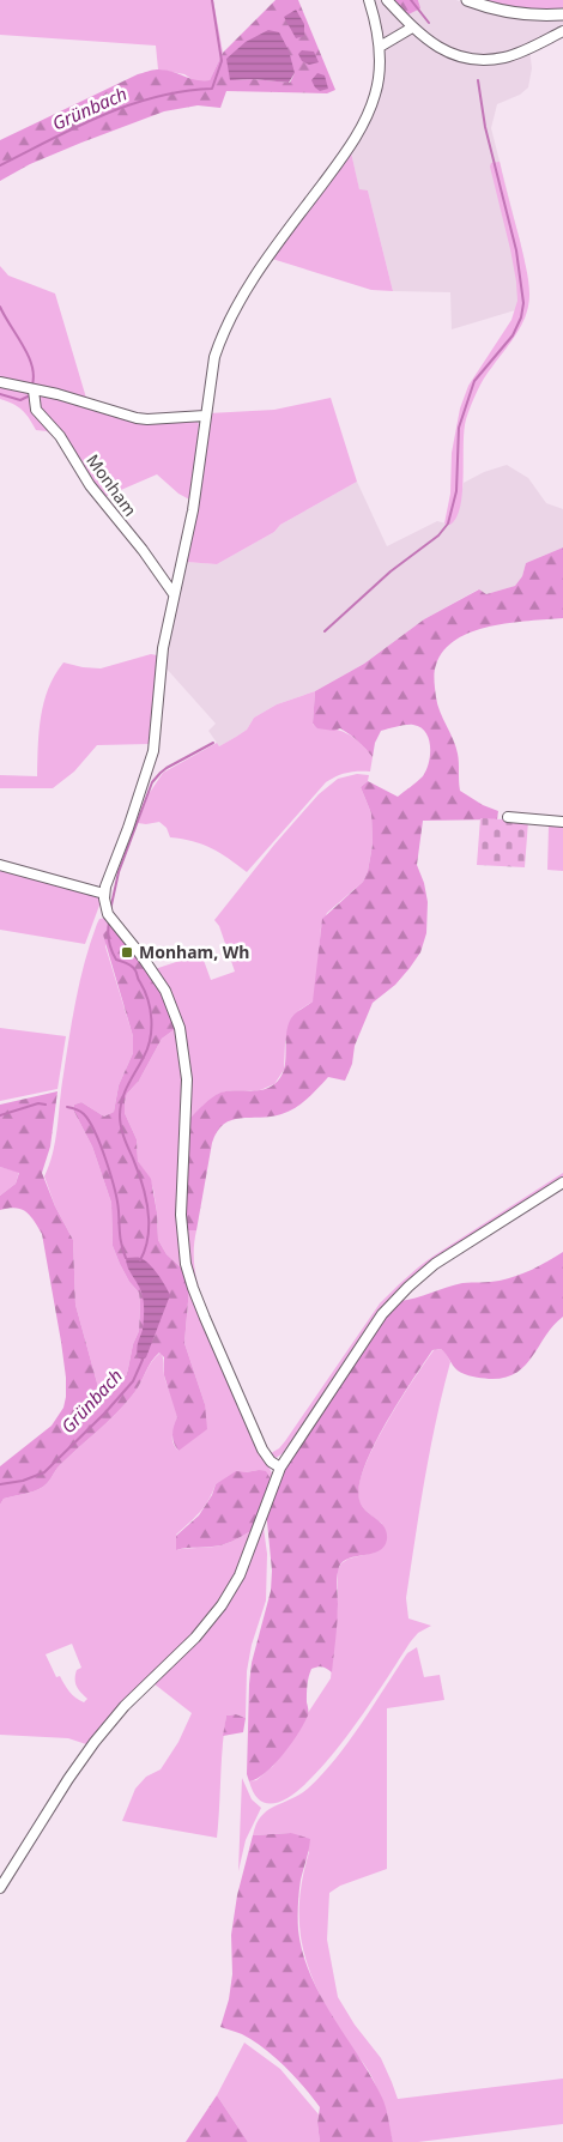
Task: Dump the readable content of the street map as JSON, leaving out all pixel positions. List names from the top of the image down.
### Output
{
  "streets": {
    "street": ["Monham"]
  },
  "water": ["Grünbach"],
  "places": {
    "transit": ["Monham, Wh"]
  }
}
